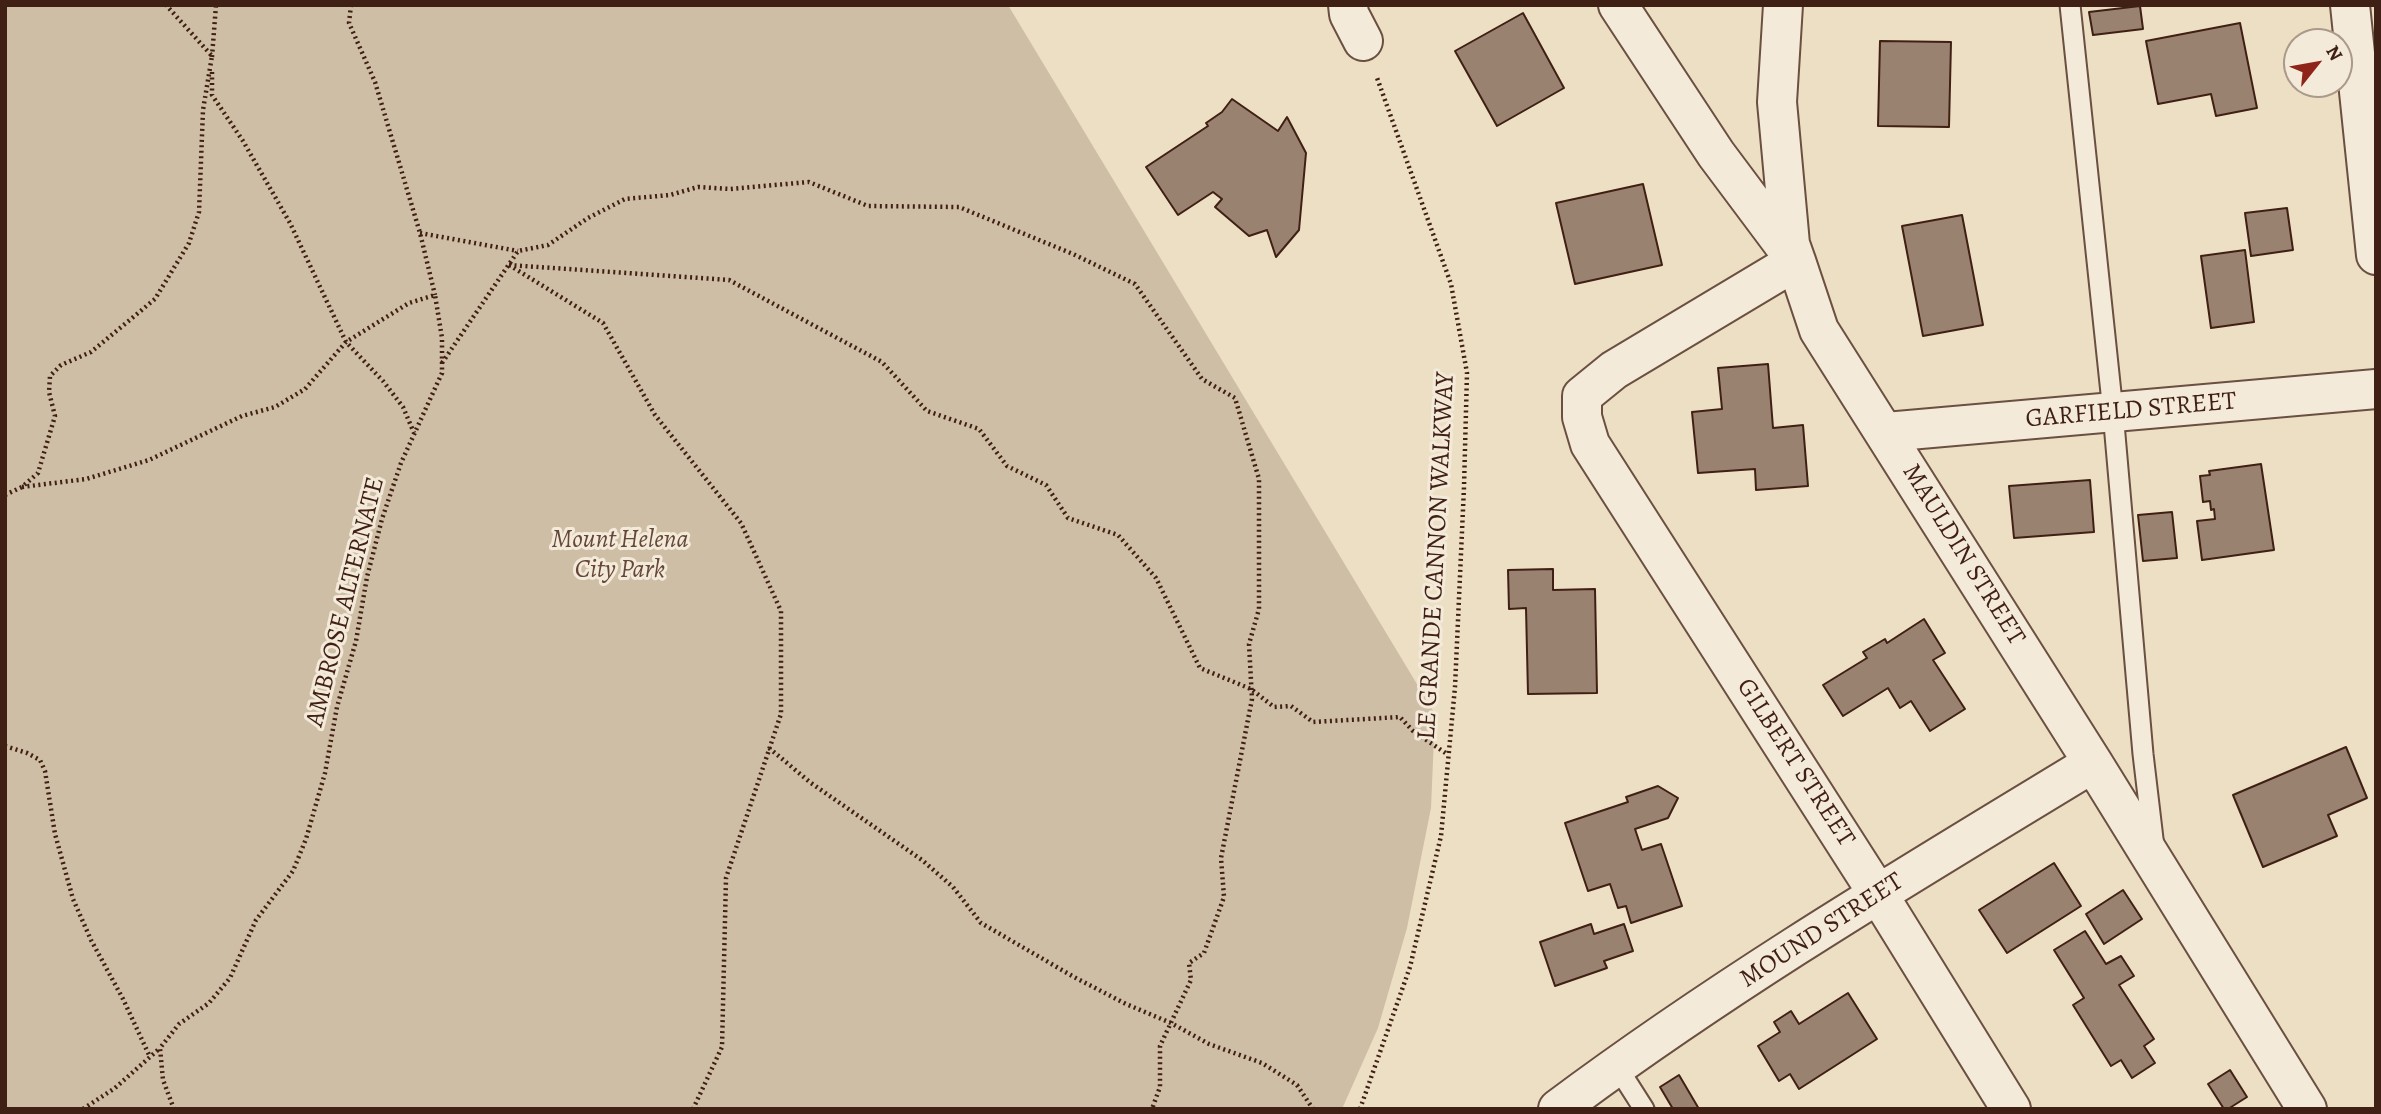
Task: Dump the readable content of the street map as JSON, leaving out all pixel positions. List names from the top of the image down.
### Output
{
  "streets": {
    "street": [
      "GARFIELD STREET",
      "MAULDIN STREET",
      "GILBERT STREET",
      "MOUND STREET"
    ],
    "path": ["LE GRANDE CANNON WALKWAY", "AMBROSE ALTERNATE"]
  },
  "crossings": [
    ["GARFIELD STREET", "MAULDIN STREET"],
    ["MAULDIN STREET", "GILBERT STREET"],
    ["MAULDIN STREET", "MOUND STREET"],
    ["GILBERT STREET", "MOUND STREET"]
  ],
  "parks": ["Mount Helena City Park"],
  "north": "top right"
}
